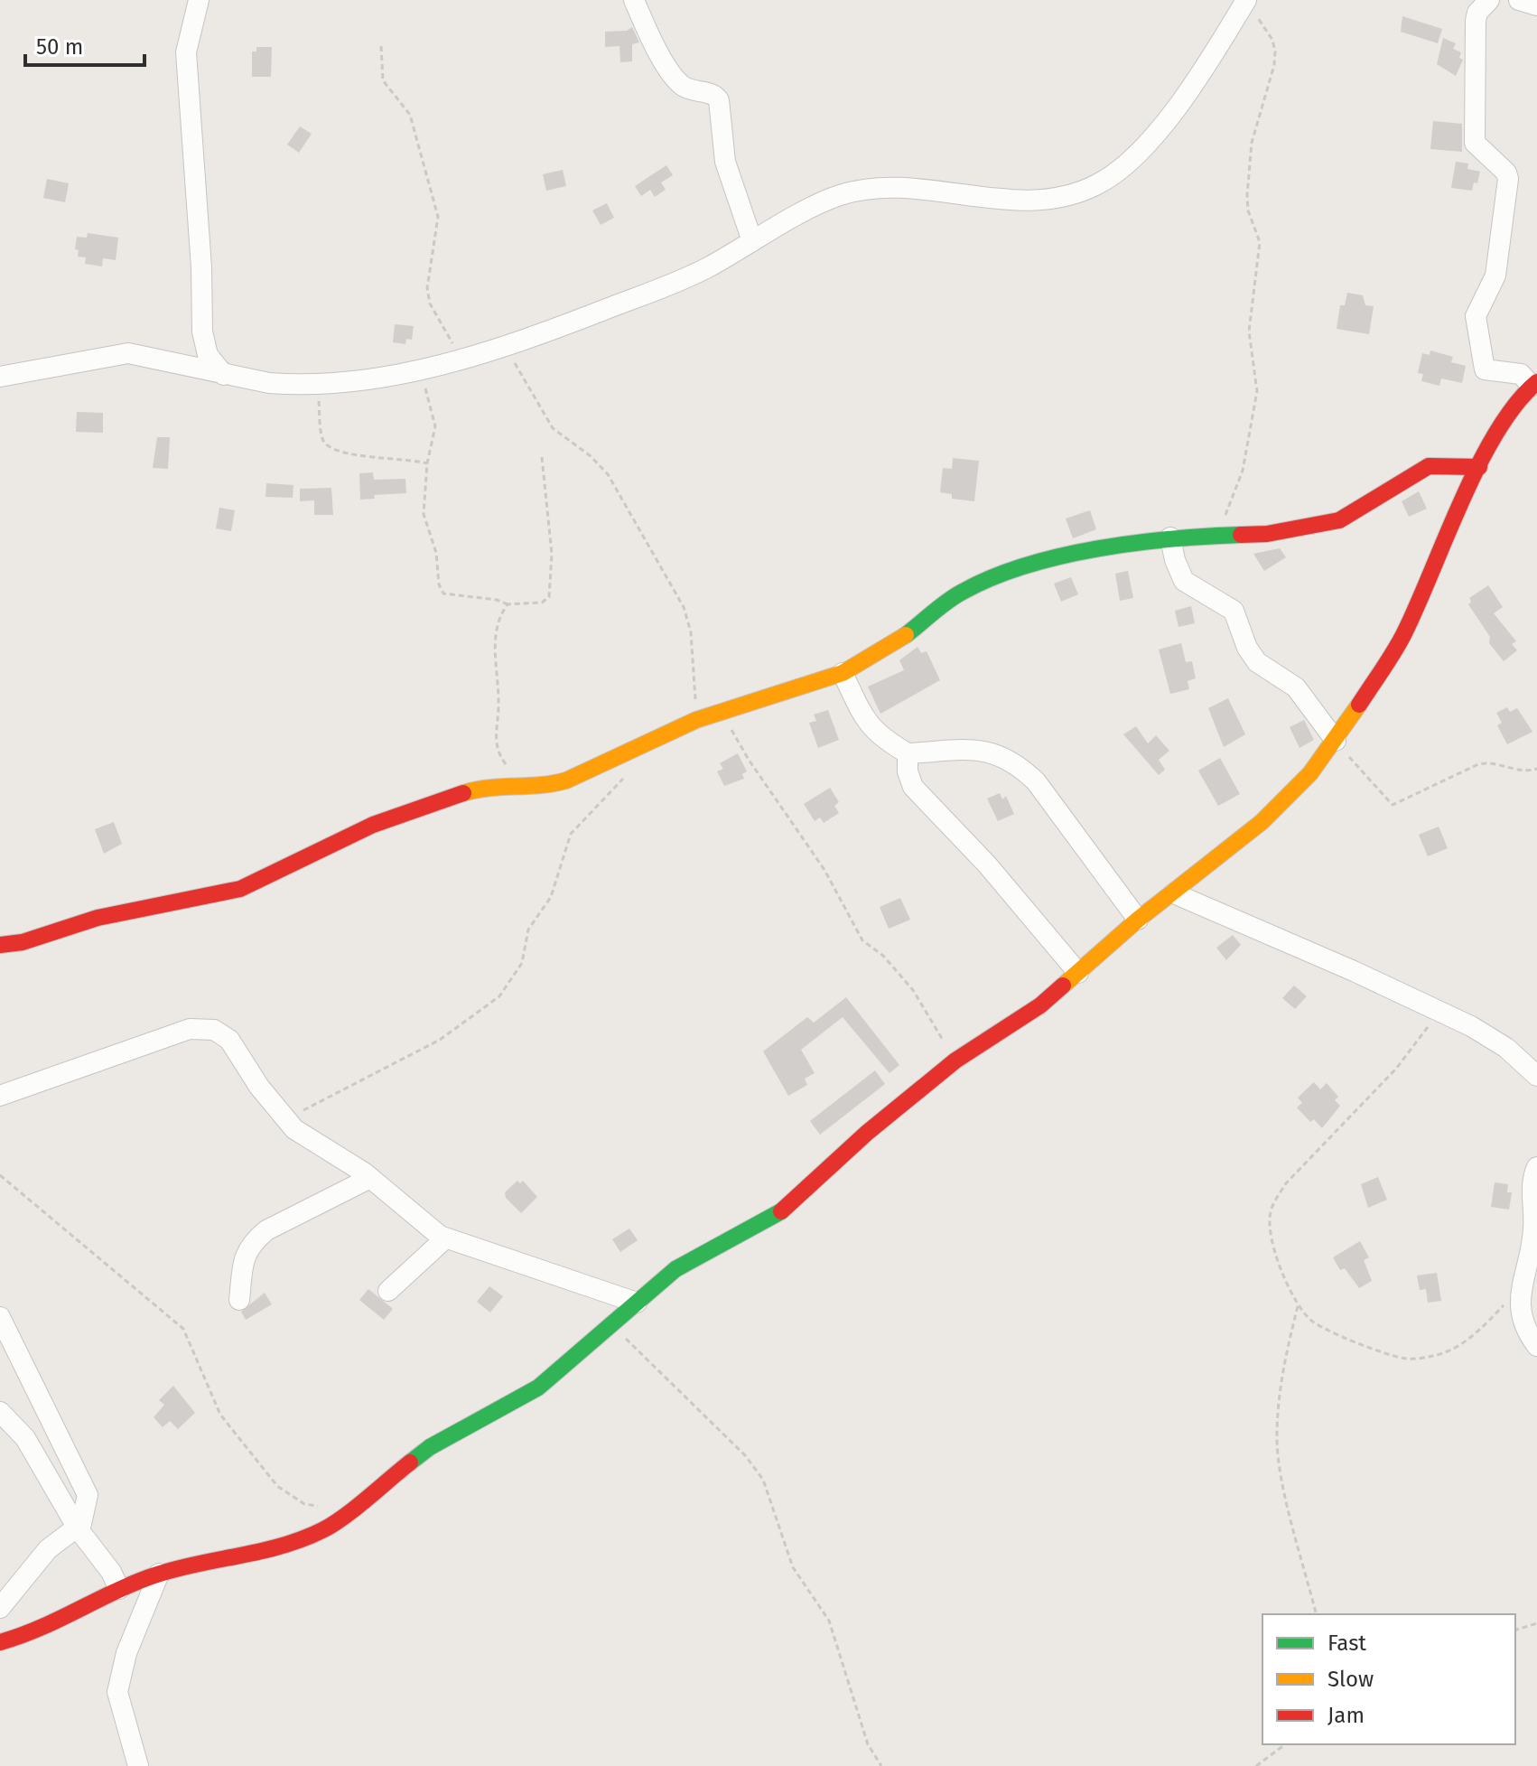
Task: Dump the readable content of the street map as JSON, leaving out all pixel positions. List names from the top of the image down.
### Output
{
  "legend": ["Fast", "Slow", "Jam"],
  "scale_bar": "50 m"
}
